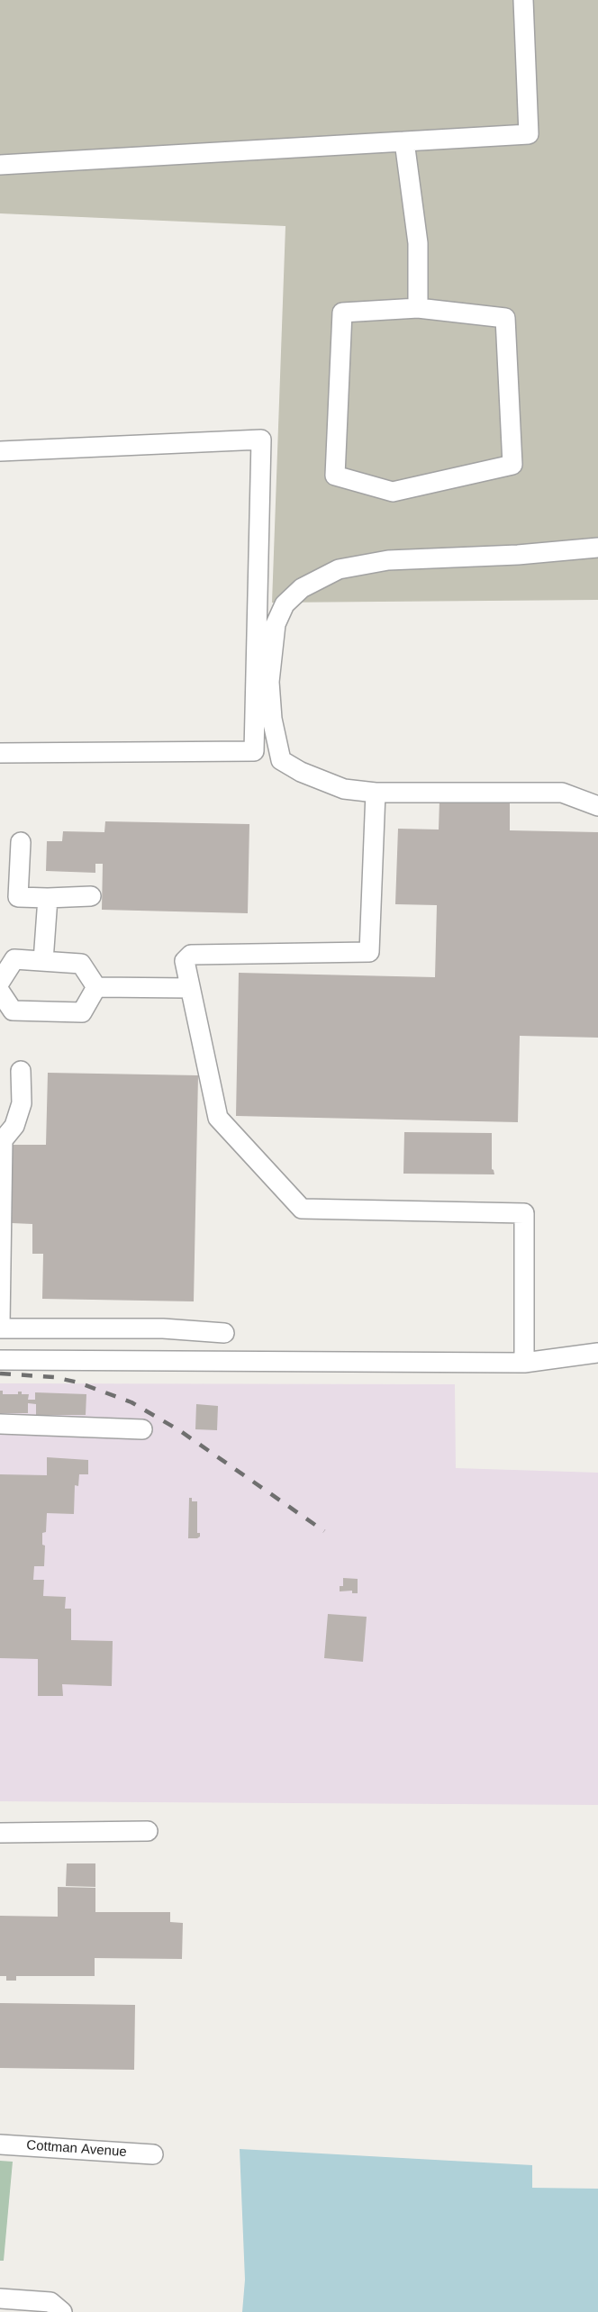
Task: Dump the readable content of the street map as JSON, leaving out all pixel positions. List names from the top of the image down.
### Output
{
  "streets": {
    "street": ["Cottman Avenue"]
  }
}
